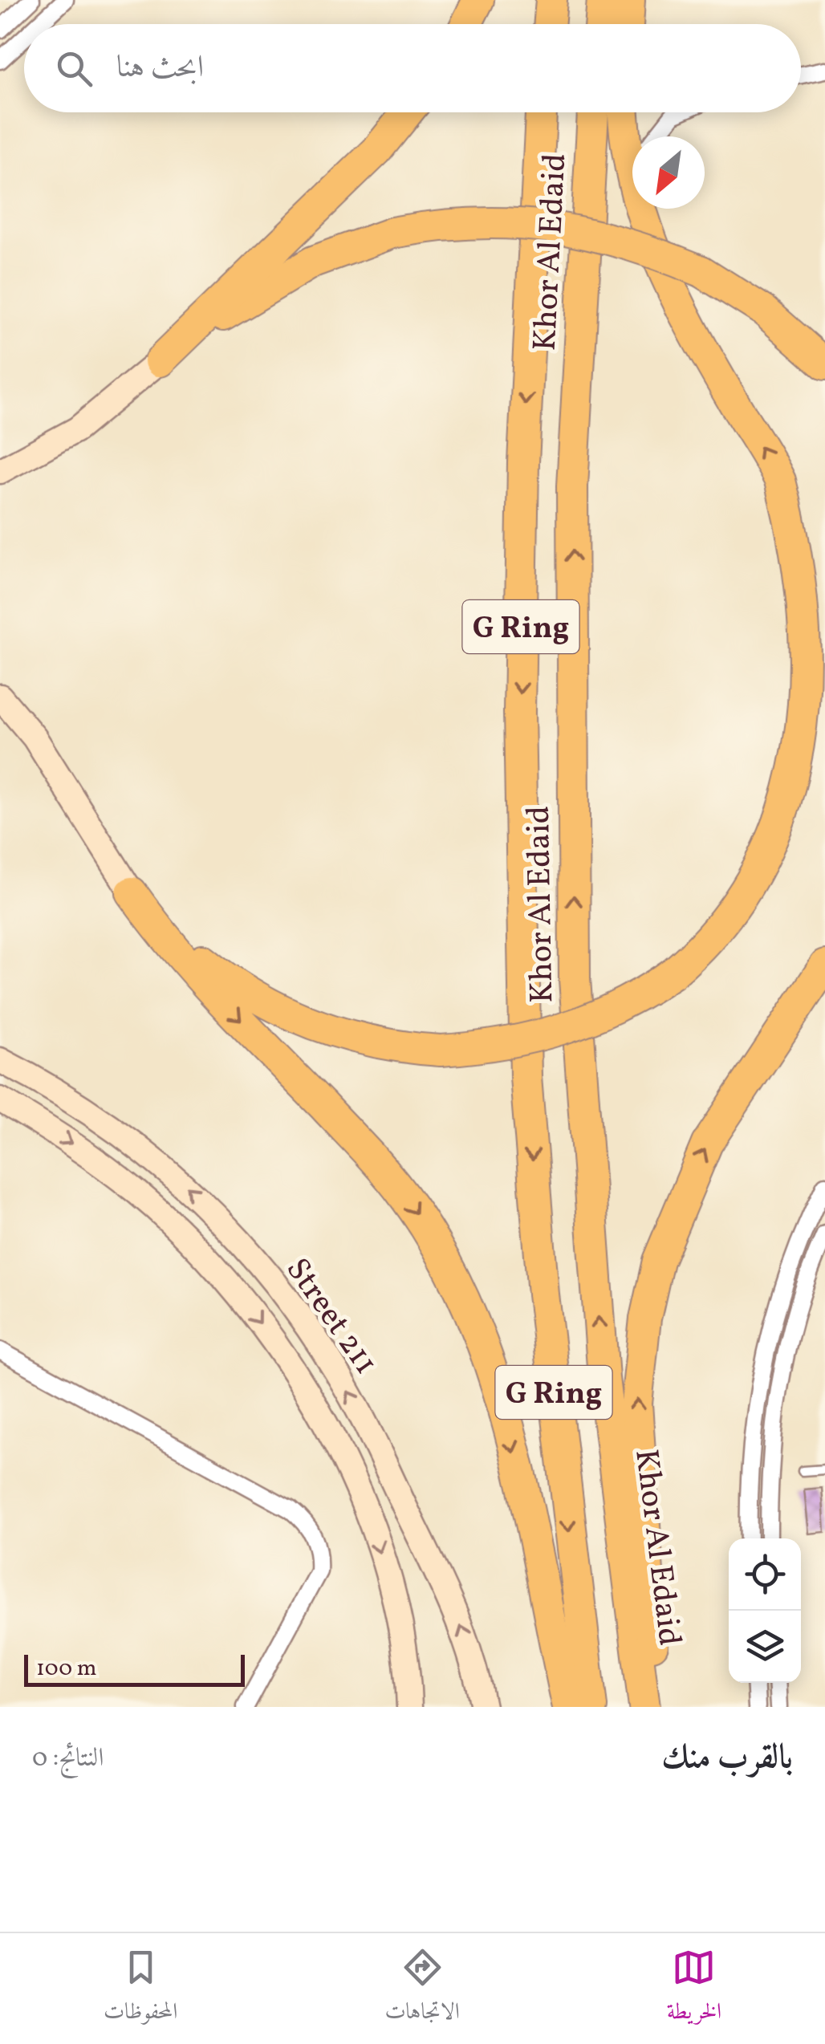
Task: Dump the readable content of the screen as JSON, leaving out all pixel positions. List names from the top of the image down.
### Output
{
  "streets": {
    "highway": ["Khor Al Edaid", "G Ring"],
    "main road": ["Street 211"]
  },
  "scale_bar": "100 m",
  "north": "bottom left",
  "page": {
    "search": "ابحث هنا",
    "scale": "100 m",
    "heading": ["بالقرب منك", "النتائج: 0"],
    "nav": ["الخريطة", "الاتجاهات", "المحفوظات"]
  }
}
